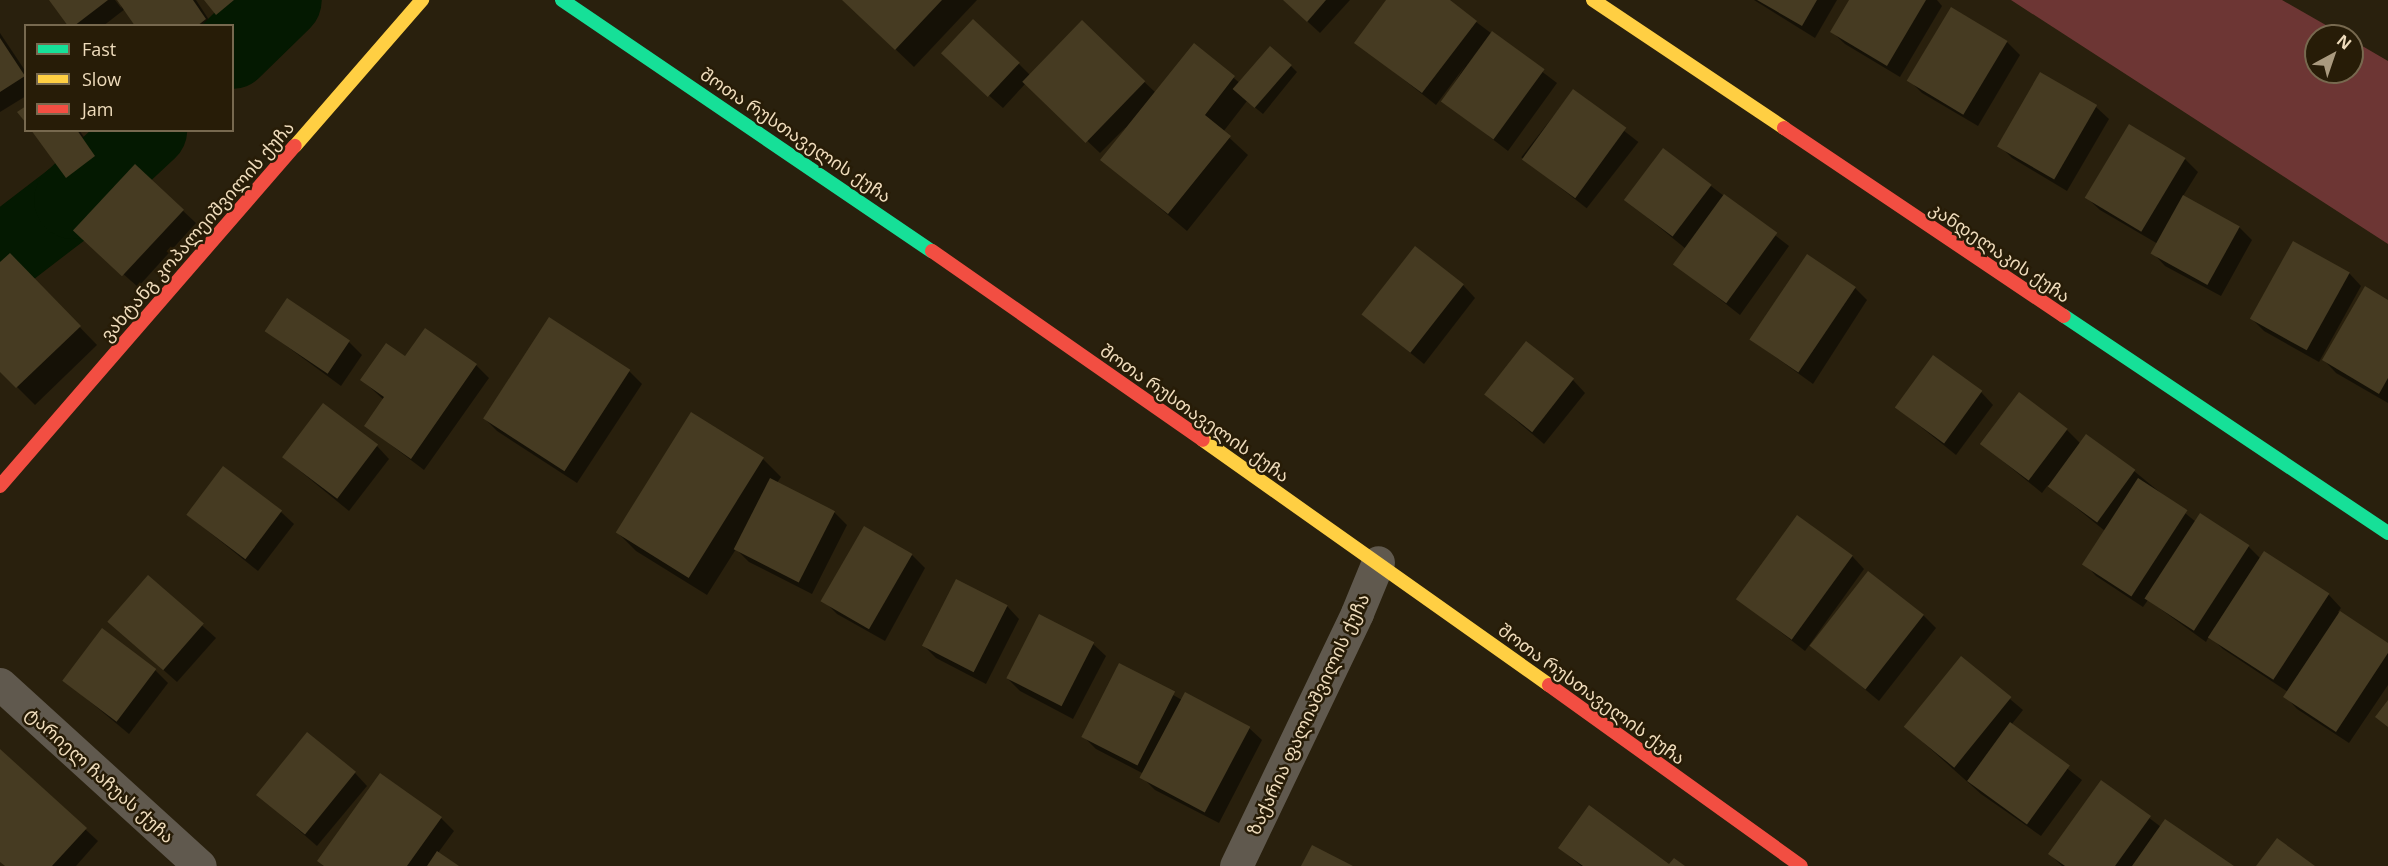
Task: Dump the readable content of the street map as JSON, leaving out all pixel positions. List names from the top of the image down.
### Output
{
  "streets": {
    "street": [
      "შოთა რუსთაველის ქუჩა",
      "ვახტანგ კოპალეიშვილის ქუჩა",
      "კანდელაკის ქუჩა",
      "ზაქარია ფალიაშვილის ქუჩა",
      "ტარიელ ჩაჩუას ქუჩა"
    ]
  },
  "crossings": [
    ["შოთა რუსთაველის ქუჩა", "ზაქარია ფალიაშვილის ქუჩა"]
  ],
  "legend": ["Fast", "Slow", "Jam"],
  "north": "top right"
}
